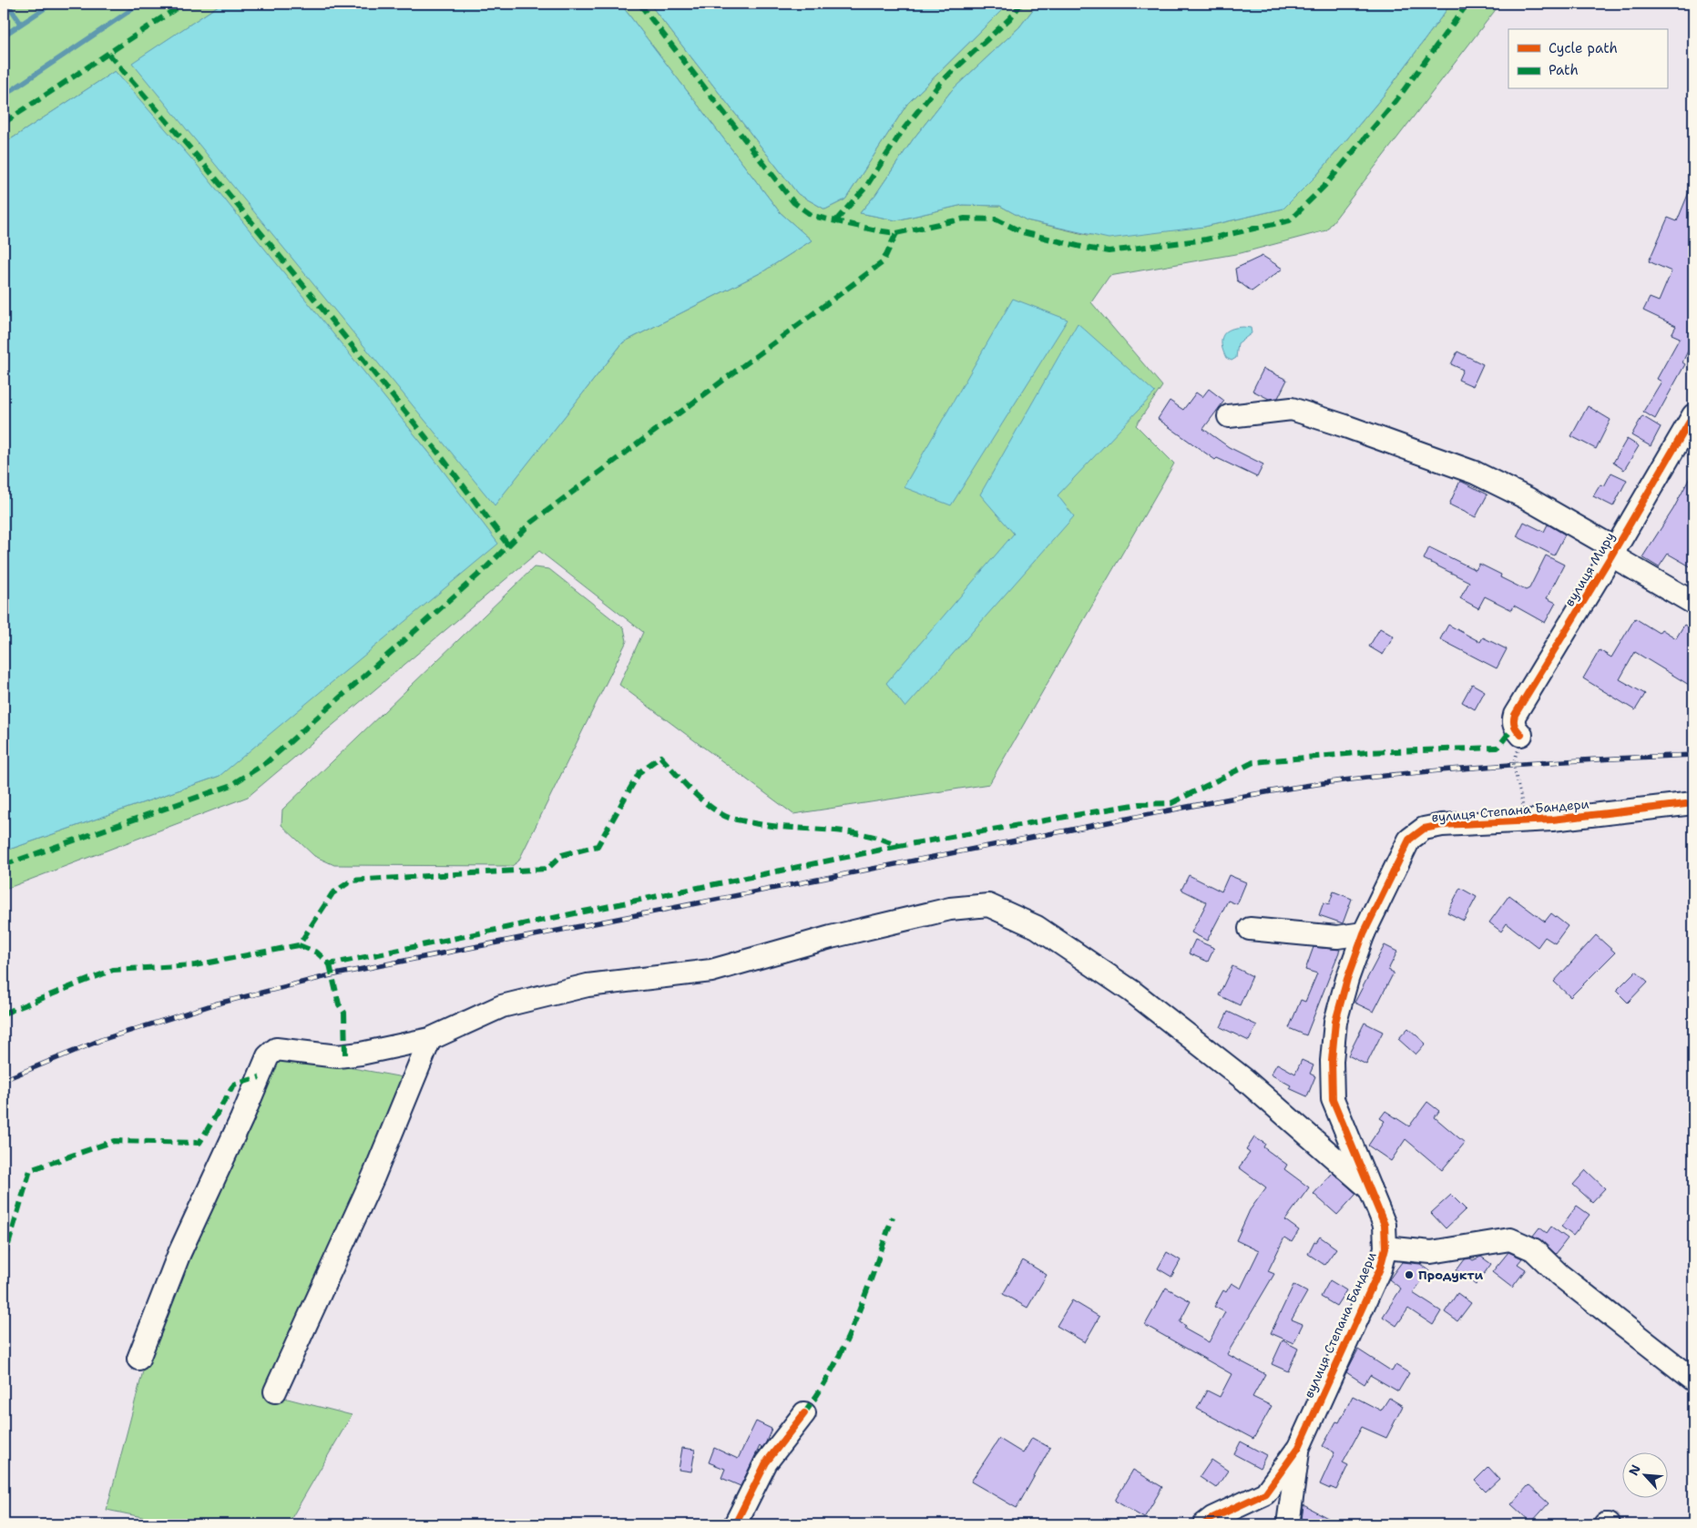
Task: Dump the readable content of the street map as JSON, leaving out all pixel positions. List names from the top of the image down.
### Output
{
  "streets": {
    "street": ["вулиця Миру", "вулиця Степана Бандери"]
  },
  "places": ["Продукти"],
  "legend": ["Cycle path", "Path"],
  "north": "top left"
}
